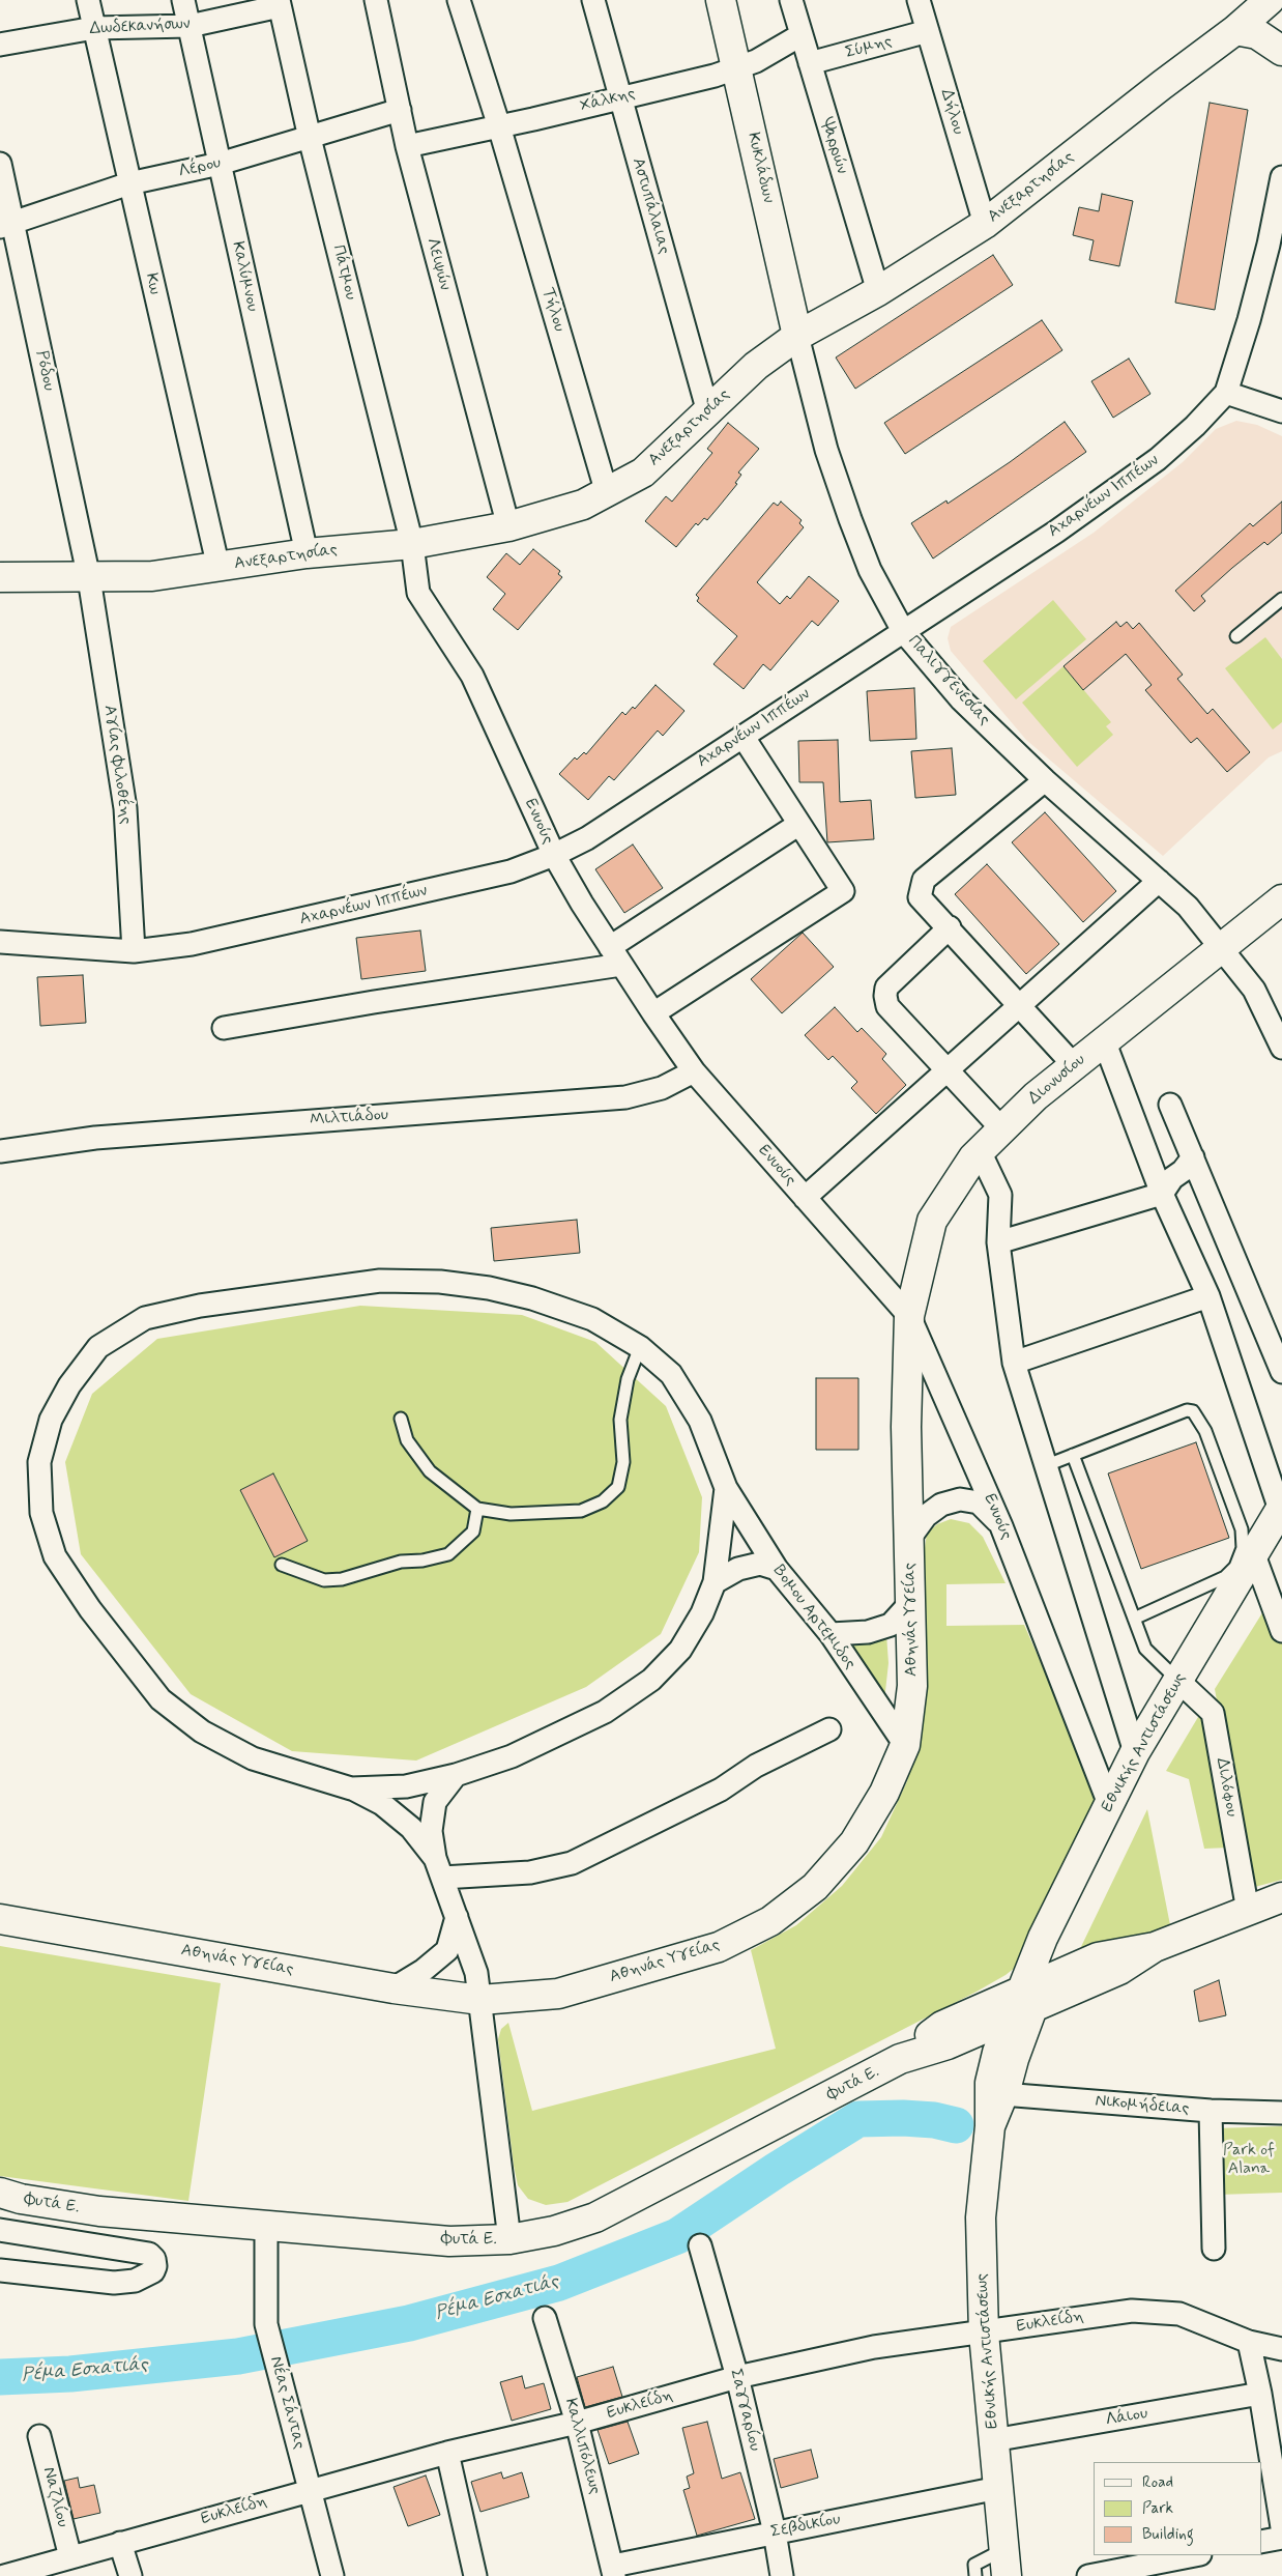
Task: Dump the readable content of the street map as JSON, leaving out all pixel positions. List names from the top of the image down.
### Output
{
  "streets": {
    "street": [
      "Δωδεκανήσων",
      "Σύμης",
      "Χάλκης",
      "Δήλου",
      "Ψαρρών",
      "Λέρου",
      "Κυκλάδων",
      "Ανεξαρτησίας",
      "Αστυπάλαιας",
      "Λειψών",
      "Πάτμου",
      "Καλύμνου",
      "Κω",
      "Τήλου",
      "Ρόδου",
      "Αχαρνέων Ιππέων",
      "Παλιγγενεσίας",
      "Αγίας Φιλοθέης",
      "Ενυούς",
      "Διονυσίου",
      "Μιλτιάδου",
      "Βομου Αρτεμιδος",
      "Αθηνάς Υγείας",
      "Εθνικής Αντιστάσεως",
      "Διλόφου",
      "Φυτά Ε.",
      "Νικομήδειας",
      "Ευκλείδη",
      "Νέας Σάντας",
      "Σαγγαρίου",
      "Λάιου",
      "Καλλιπόλεως",
      "Ναζλίου",
      "Σεβδικίου"
    ]
  },
  "crossings": [
    ["Δωδεκανήσων", "Πάτμου"],
    ["Δωδεκανήσων", "Καλύμνου"],
    ["Δωδεκανήσων", "Κω"],
    ["Σύμης", "Δήλου"],
    ["Σύμης", "Ψαρρών"],
    ["Χάλκης", "Ψαρρών"],
    ["Χάλκης", "Κυκλάδων"],
    ["Χάλκης", "Αστυπάλαιας"],
    ["Χάλκης", "Λειψών"],
    ["Χάλκης", "Τήλου"],
    ["Δήλου", "Ανεξαρτησίας"],
    ["Ψαρρών", "Ανεξαρτησίας"],
    ["Λέρου", "Λειψών"],
    ["Λέρου", "Πάτμου"],
    ["Λέρου", "Καλύμνου"],
    ["Λέρου", "Κω"],
    ["Λέρου", "Ρόδου"],
    ["Κυκλάδων", "Ανεξαρτησίας"],
    ["Κυκλάδων", "Παλιγγενεσίας"],
    ["Ανεξαρτησίας", "Αστυπάλαιας"],
    ["Ανεξαρτησίας", "Λειψών"],
    ["Ανεξαρτησίας", "Πάτμου"],
    ["Ανεξαρτησίας", "Καλύμνου"],
    ["Ανεξαρτησίας", "Κω"],
    ["Ανεξαρτησίας", "Τήλου"],
    ["Ανεξαρτησίας", "Ρόδου"],
    ["Ανεξαρτησίας", "Παλιγγενεσίας"],
    ["Ανεξαρτησίας", "Αγίας Φιλοθέης"],
    ["Ανεξαρτησίας", "Ενυούς"],
    ["Πάτμου", "Ενυούς"],
    ["Ρόδου", "Αγίας Φιλοθέης"],
    ["Αχαρνέων Ιππέων", "Παλιγγενεσίας"],
    ["Αχαρνέων Ιππέων", "Αγίας Φιλοθέης"],
    ["Αχαρνέων Ιππέων", "Ενυούς"],
    ["Παλιγγενεσίας", "Διονυσίου"],
    ["Ενυούς", "Διονυσίου"],
    ["Ενυούς", "Μιλτιάδου"],
    ["Ενυούς", "Αθηνάς Υγείας"],
    ["Ενυούς", "Εθνικής Αντιστάσεως"],
    ["Διονυσίου", "Αθηνάς Υγείας"],
    ["Βομου Αρτεμιδος", "Αθηνάς Υγείας"],
    ["Εθνικής Αντιστάσεως", "Διλόφου"],
    ["Εθνικής Αντιστάσεως", "Φυτά Ε."],
    ["Εθνικής Αντιστάσεως", "Νικομήδειας"],
    ["Εθνικής Αντιστάσεως", "Ευκλείδη"],
    ["Εθνικής Αντιστάσεως", "Λάιου"],
    ["Εθνικής Αντιστάσεως", "Σεβδικίου"],
    ["Διλόφου", "Φυτά Ε."],
    ["Φυτά Ε.", "Νέας Σάντας"],
    ["Ευκλείδη", "Νέας Σάντας"],
    ["Ευκλείδη", "Σαγγαρίου"],
    ["Ευκλείδη", "Καλλιπόλεως"],
    ["Ευκλείδη", "Ναζλίου"],
    ["Σαγγαρίου", "Σεβδικίου"],
    ["Καλλιπόλεως", "Σεβδικίου"]
  ],
  "water": ["Ρέμα Εσχατιάς"],
  "parks": ["Park of Alana"],
  "legend": ["Road", "Park", "Building"]
}
